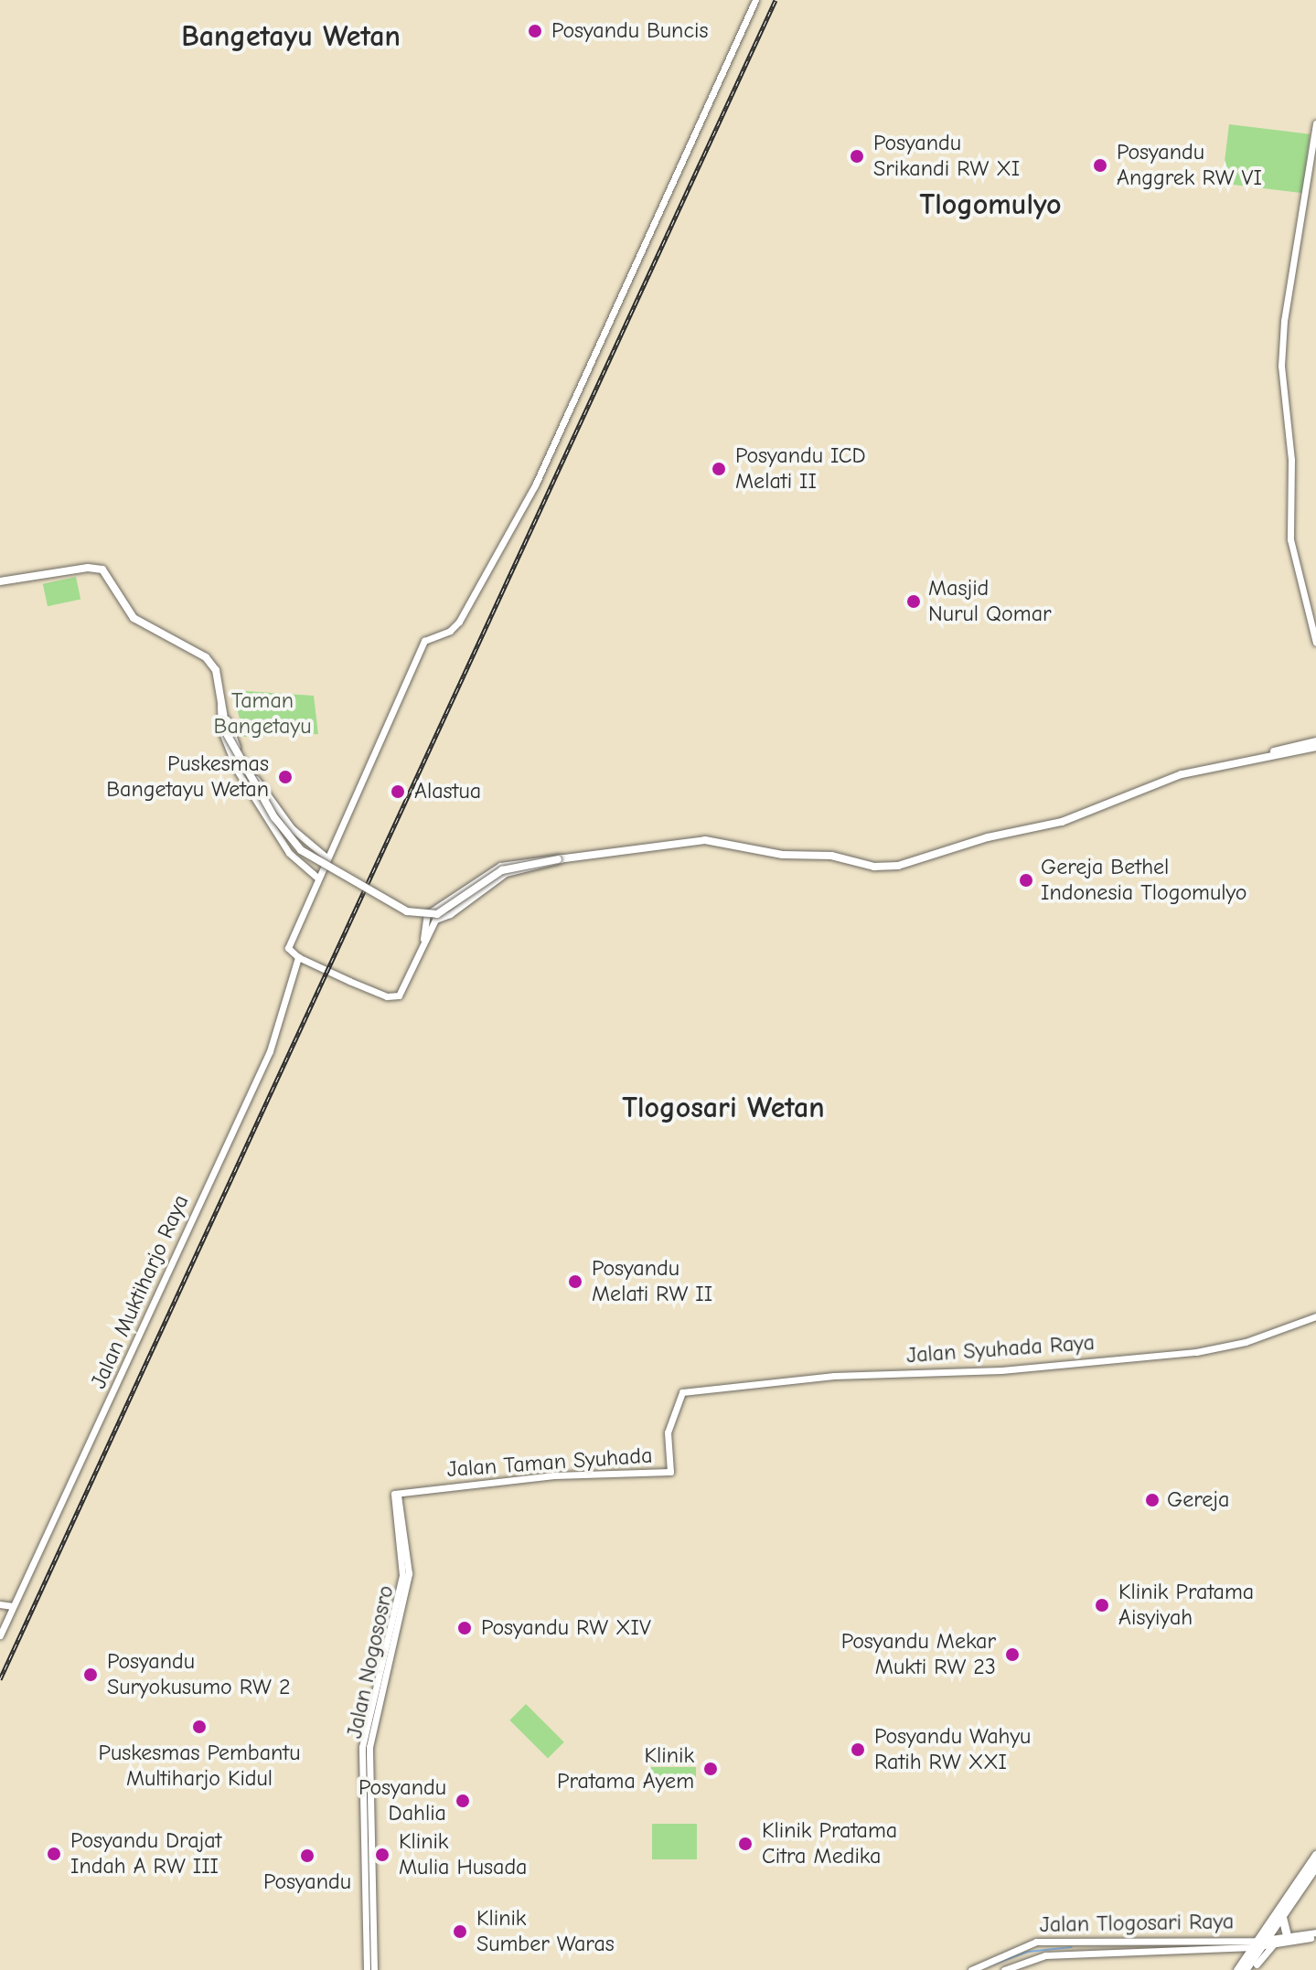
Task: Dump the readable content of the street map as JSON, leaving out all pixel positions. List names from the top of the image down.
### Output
{
  "streets": {
    "street": [
      "Jalan Muktiharjo Raya",
      "Jalan Syuhada Raya",
      "Jalan Taman Syuhada",
      "Jalan Nogososro",
      "Jalan Tlogosari Raya"
    ]
  },
  "crossings": [
    ["Jalan Syuhada Raya", "Jalan Taman Syuhada"],
    ["Jalan Taman Syuhada", "Jalan Nogososro"]
  ],
  "districts": ["Bangetayu Wetan", "Tlogomulyo", "Tlogosari Wetan"],
  "parks": ["Taman Bangetayu"],
  "places": [
    "Posyandu Buncis",
    "Posyandu Srikandi RW XI",
    "Posyandu Anggrek RW VI",
    "Posyandu ICD Melati II",
    "Masjid Nurul Qomar",
    "Puskesmas Bangetayu Wetan",
    "Alastua",
    "Gereja Bethel Indonesia Tlogomulyo",
    "Posyandu Melati RW II",
    "Gereja",
    "Klinik Pratama Aisyiyah",
    "Posyandu RW XIV",
    "Posyandu Mekar Mukti RW 23",
    "Posyandu Suryokusumo RW 2",
    "Puskesmas Pembantu Multiharjo Kidul",
    "Posyandu Wahyu Ratih RW XXI",
    "Klinik Pratama Ayem",
    "Posyandu Dahlia",
    "Klinik Pratama Citra Medika",
    "Posyandu Drajat Indah A RW III",
    "Klinik Mulia Husada",
    "Posyandu",
    "Klinik Sumber Waras"
  ]
}
